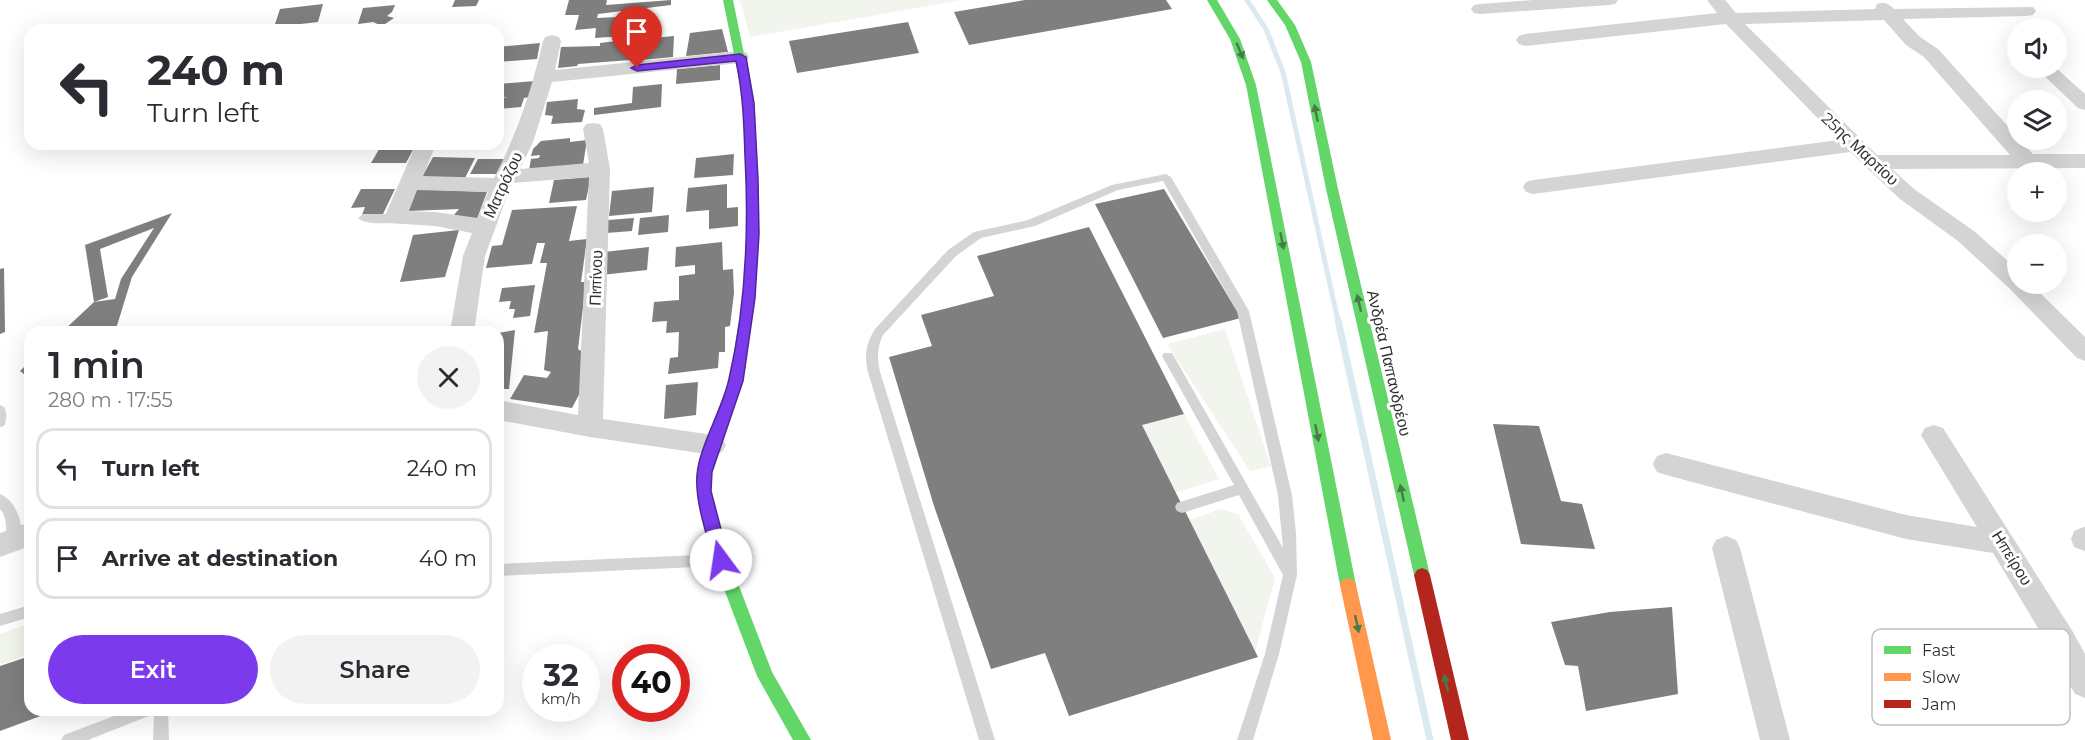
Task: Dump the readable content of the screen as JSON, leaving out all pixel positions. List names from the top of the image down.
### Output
{
  "streets": {
    "main road": ["Ανδρέα Παπανδρέου"],
    "street": [
      "25ης Μαρτίου",
      "Ματρόζου",
      "Πιπίνου",
      "Ηπείρου"
    ]
  },
  "legend": ["Fast", "Slow", "Jam"],
  "page": {
    "map_buttons": ["+", "−"],
    "turn": ["240 m", "Turn left"],
    "heading": ["1 min", "280 m · 17:55"],
    "list": [
      {
        "name": "Turn left",
        "value": "240 m"
      },
      {
        "name": "Arrive at destination",
        "value": "40 m"
      }
    ],
    "buttons": ["Exit", "Share"],
    "speed": "32 km/h",
    "limit": "40"
  }
}
